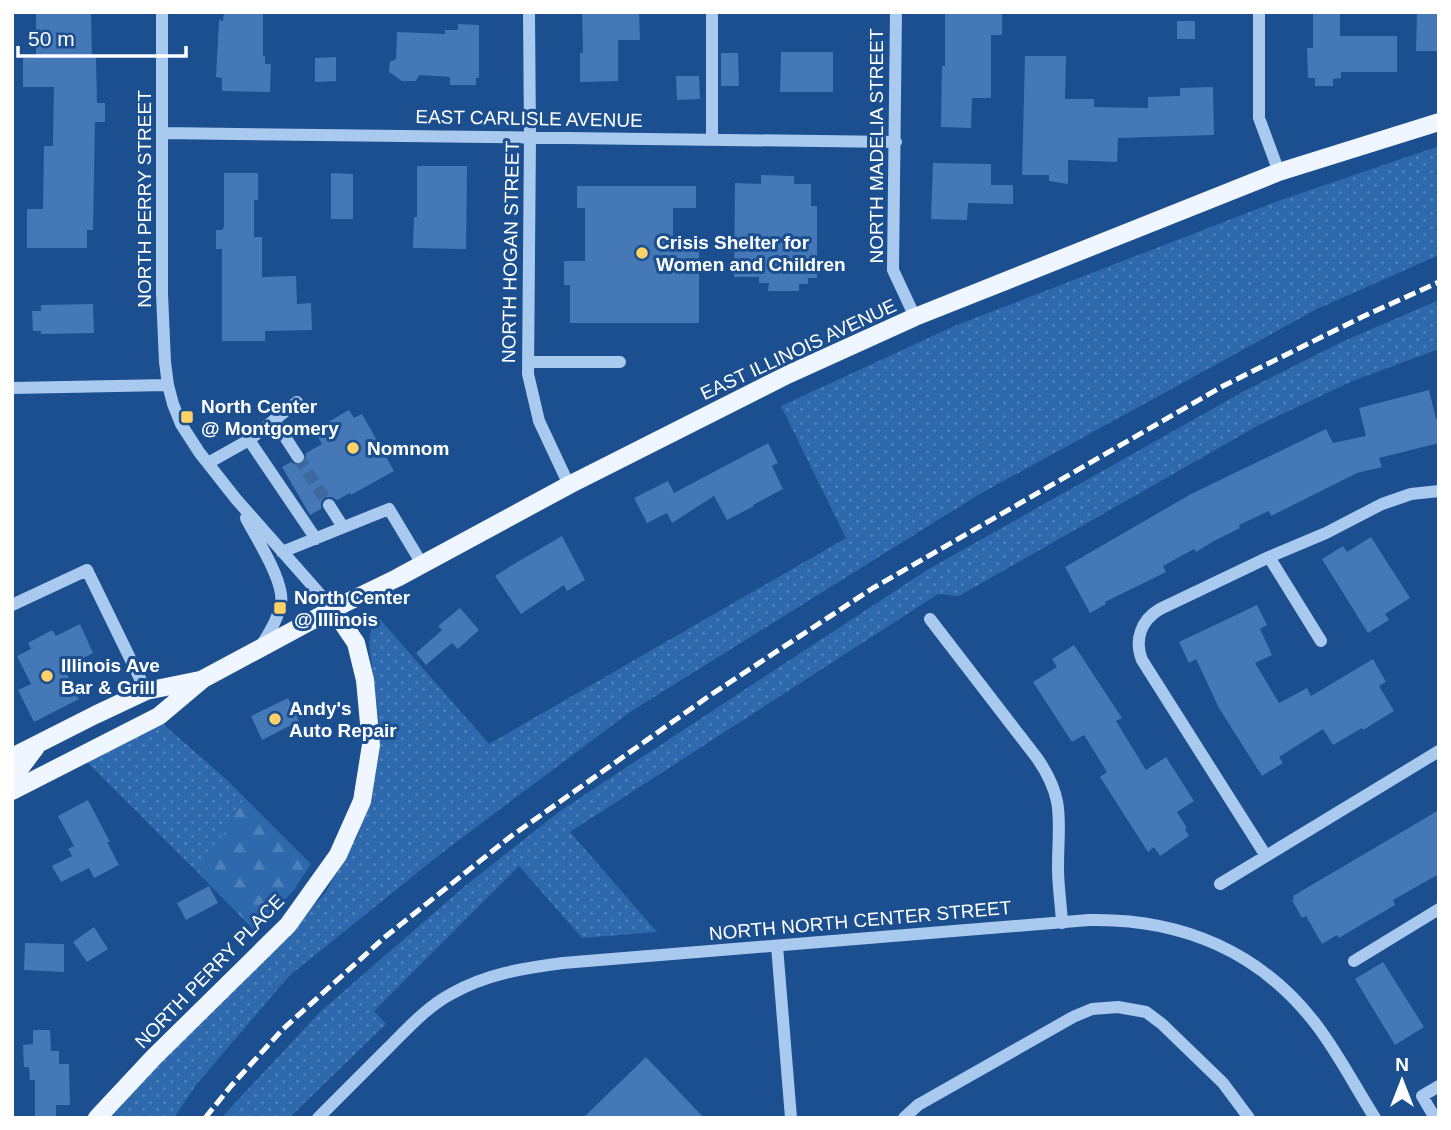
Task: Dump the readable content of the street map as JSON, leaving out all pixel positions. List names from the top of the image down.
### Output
{
  "streets": {
    "main road": ["EAST ILLINOIS AVENUE", "NORTH PERRY PLACE"],
    "street": [
      "EAST CARLISLE AVENUE",
      "NORTH MADELIA STREET",
      "NORTH PERRY STREET",
      "NORTH HOGAN STREET",
      "NORTH NORTH CENTER STREET"
    ]
  },
  "crossings": [
    ["EAST CARLISLE AVENUE", "NORTH MADELIA STREET"],
    ["EAST CARLISLE AVENUE", "NORTH PERRY STREET"],
    ["EAST CARLISLE AVENUE", "NORTH HOGAN STREET"],
    ["NORTH MADELIA STREET", "EAST ILLINOIS AVENUE"],
    ["NORTH HOGAN STREET", "EAST ILLINOIS AVENUE"],
    ["EAST ILLINOIS AVENUE", "NORTH PERRY PLACE"]
  ],
  "places": {
    "other": [
      "Crisis Shelter for Women and Children",
      "Nomnom",
      "Illinois Ave Bar & Grill",
      "Andy's Auto Repair"
    ],
    "transit": ["North Center @ Montgomery", "North Center @ Illinois"]
  },
  "scale_bar": "50 m",
  "north": "top"
}
